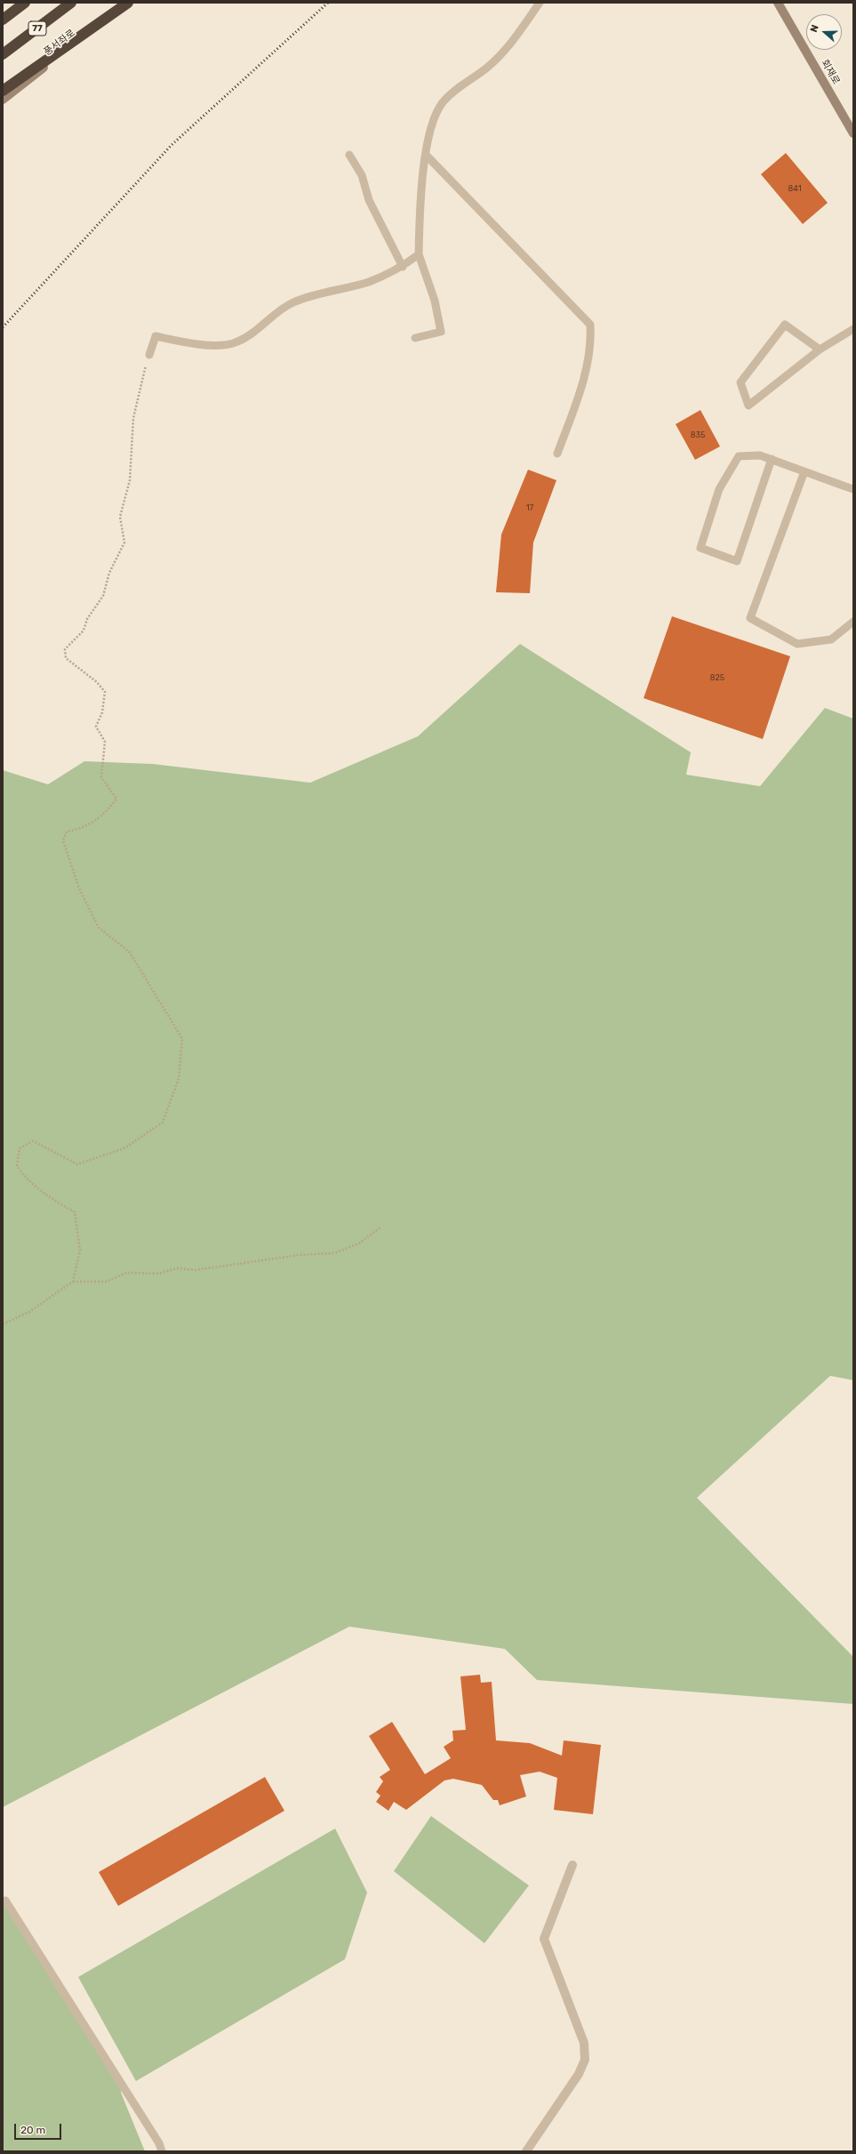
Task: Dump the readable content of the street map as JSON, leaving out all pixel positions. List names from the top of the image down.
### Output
{
  "streets": {
    "highway": ["77"],
    "street": ["풍서좌로", "회재로"]
  },
  "house_numbers": [
    "841",
    "835",
    "17",
    "825"
  ],
  "scale_bar": "20 m",
  "north": "left"
}
